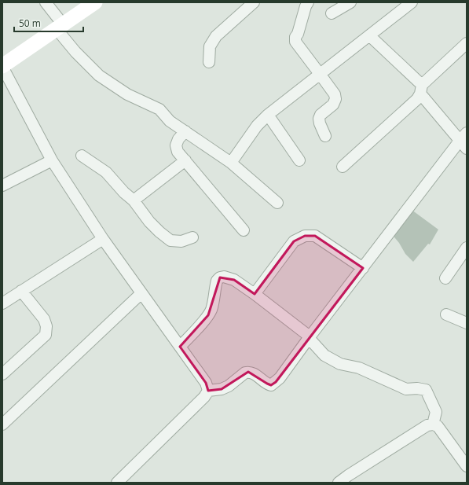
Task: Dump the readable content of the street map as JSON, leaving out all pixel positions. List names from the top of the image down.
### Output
{
  "scale_bar": "50 m"
}
